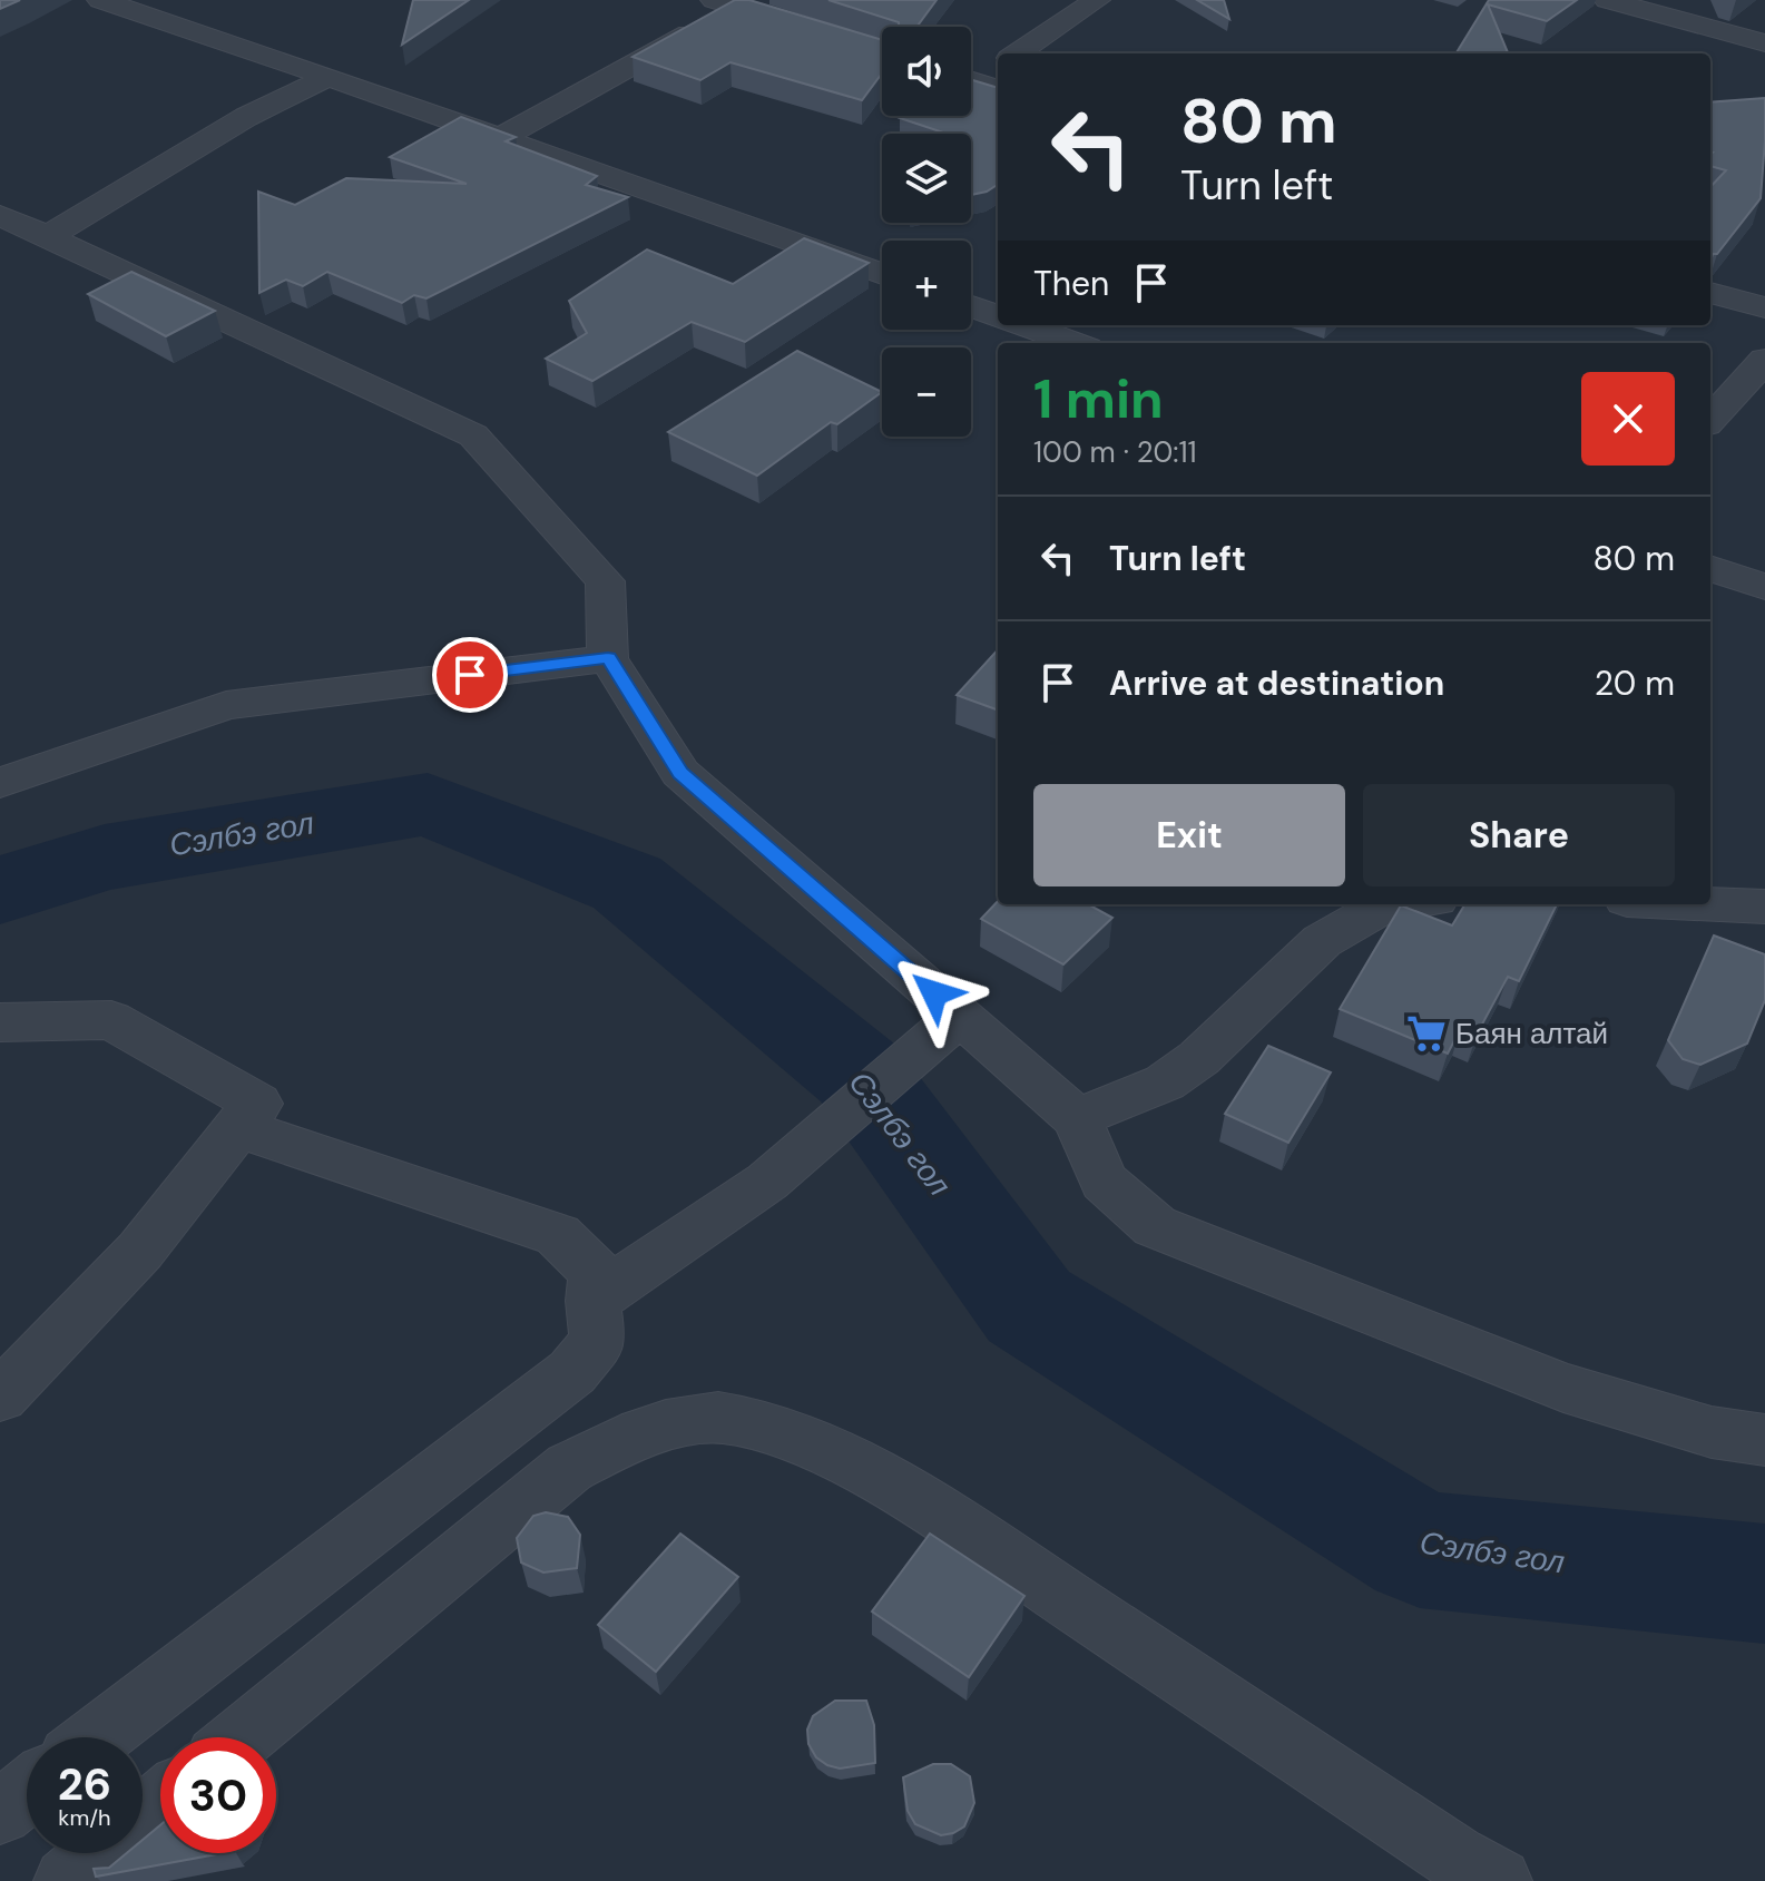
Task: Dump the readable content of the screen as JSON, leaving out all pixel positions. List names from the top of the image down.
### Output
{
  "water": ["Сэлбэ гол"],
  "places": {
    "supermarket": ["Баян алтай"]
  },
  "page": {
    "map_buttons": ["+", "−"],
    "turn": ["80 m", "Turn left"],
    "then": "Then",
    "heading": ["1 min", "100 m · 20:11"],
    "list": [
      {
        "name": "Turn left",
        "value": "80 m"
      },
      {
        "name": "Arrive at destination",
        "value": "20 m"
      }
    ],
    "buttons": ["Exit", "Share"],
    "speed": "26 km/h",
    "limit": "30"
  }
}
